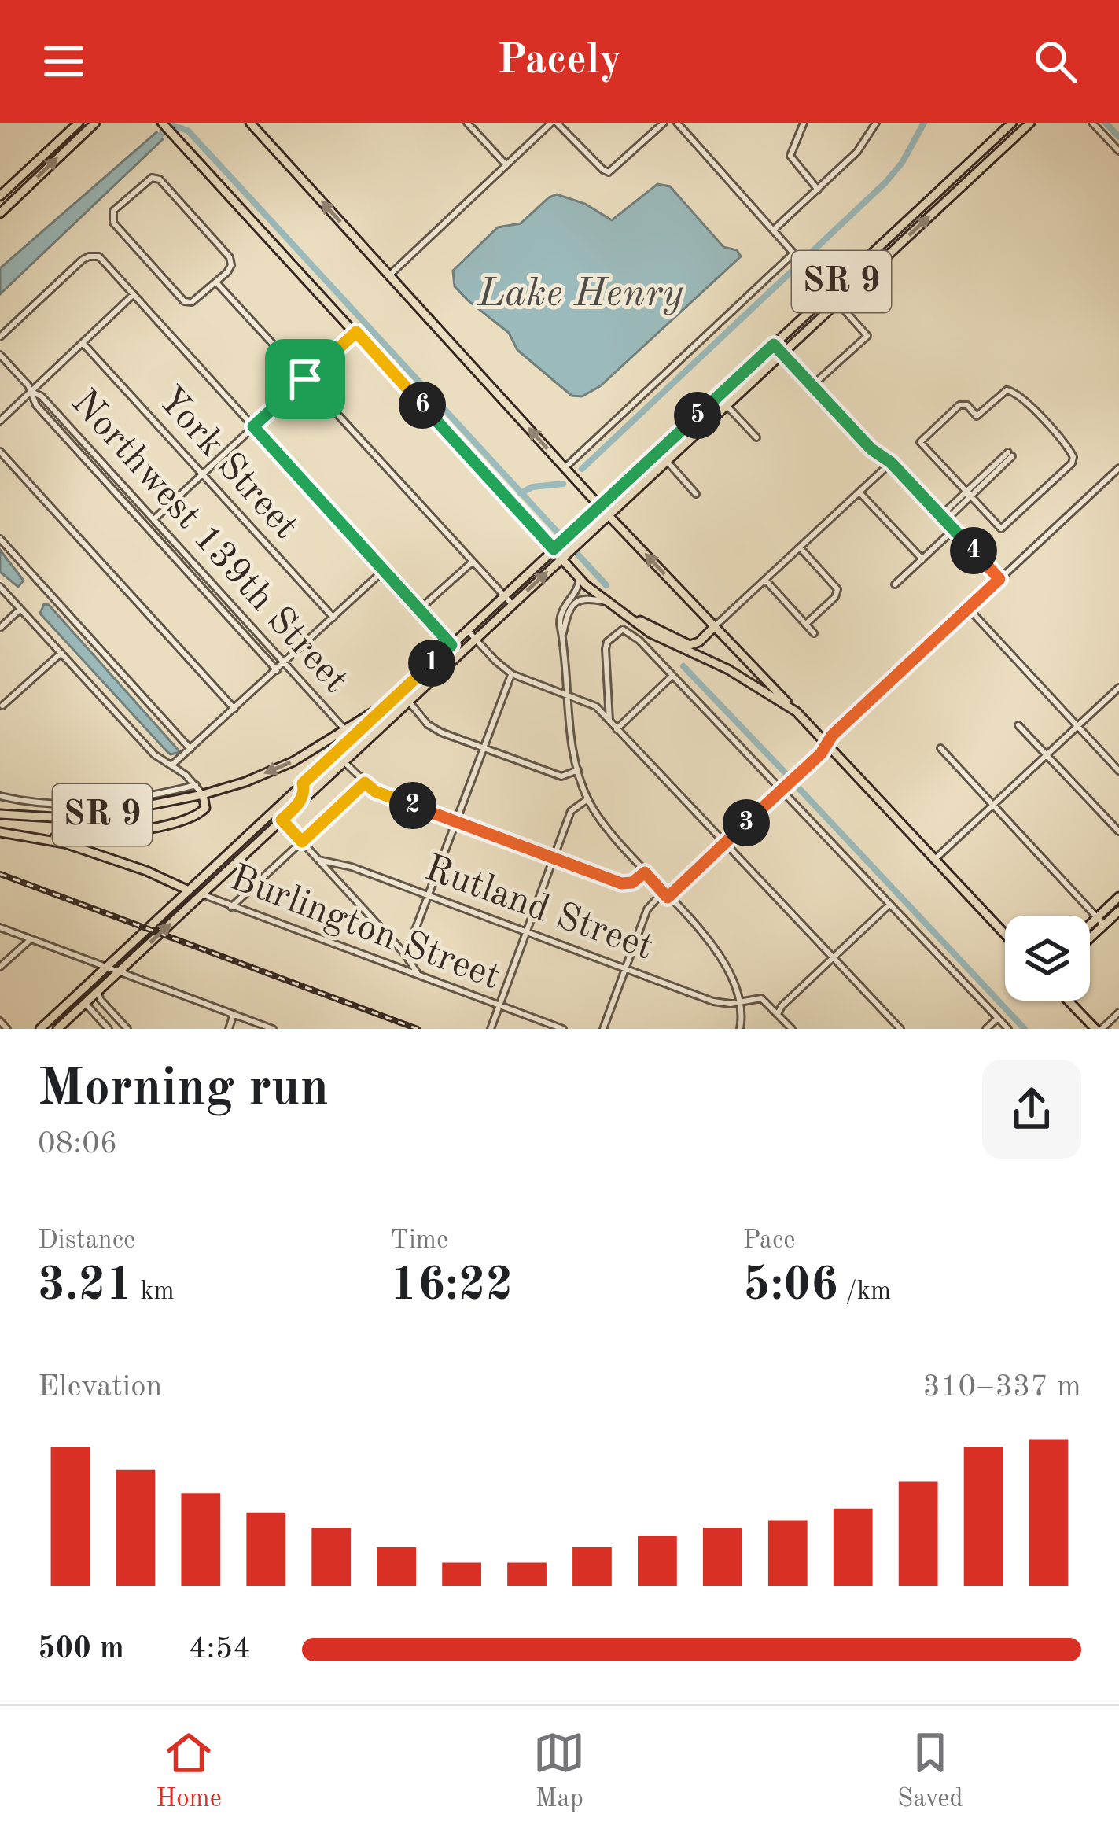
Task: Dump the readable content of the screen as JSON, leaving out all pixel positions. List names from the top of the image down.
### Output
{
  "streets": {
    "main road": ["SR 9"],
    "street": [
      "York Street",
      "Northwest 139th Street",
      "Rutland Street",
      "Burlington Street"
    ]
  },
  "crossings": [
    ["SR 9", "Northwest 139th Street"],
    ["SR 9", "Burlington Street"]
  ],
  "water": ["Lake Henry"],
  "page": {
    "header": "Pacely",
    "pins": [
      "6",
      "5",
      "4",
      "1",
      "2",
      "3"
    ],
    "heading": ["Morning run", "08:06"],
    "stats": [
      ["Distance", "3.21 km"],
      ["Time", "16:22"],
      ["Pace", "5:06 /km"]
    ],
    "chart": ["Elevation", "310–337 m"],
    "list": [
      {
        "name": "500 m",
        "note": "4:54"
      }
    ],
    "tabs": ["Home", "Map", "Saved"]
  }
}
